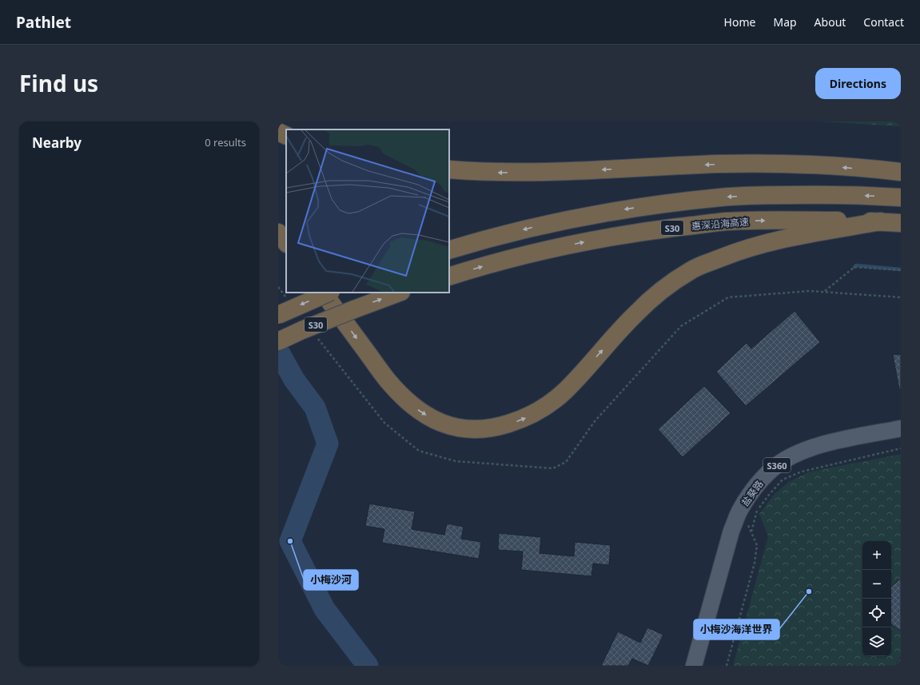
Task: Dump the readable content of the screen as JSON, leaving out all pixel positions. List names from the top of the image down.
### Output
{
  "streets": {
    "highway": ["惠深沿海高速", "S30"],
    "main road": ["S360", "盐葵路"]
  },
  "places": ["小梅沙河", "小梅沙海洋世界"],
  "page": {
    "header": "Pathlet",
    "nav": [
      "Home",
      "Map",
      "About",
      "Contact"
    ],
    "title": "Find us",
    "buttons": "Directions",
    "heading": ["Nearby", "0 results"],
    "map_buttons": ["+", "−"]
  }
}
